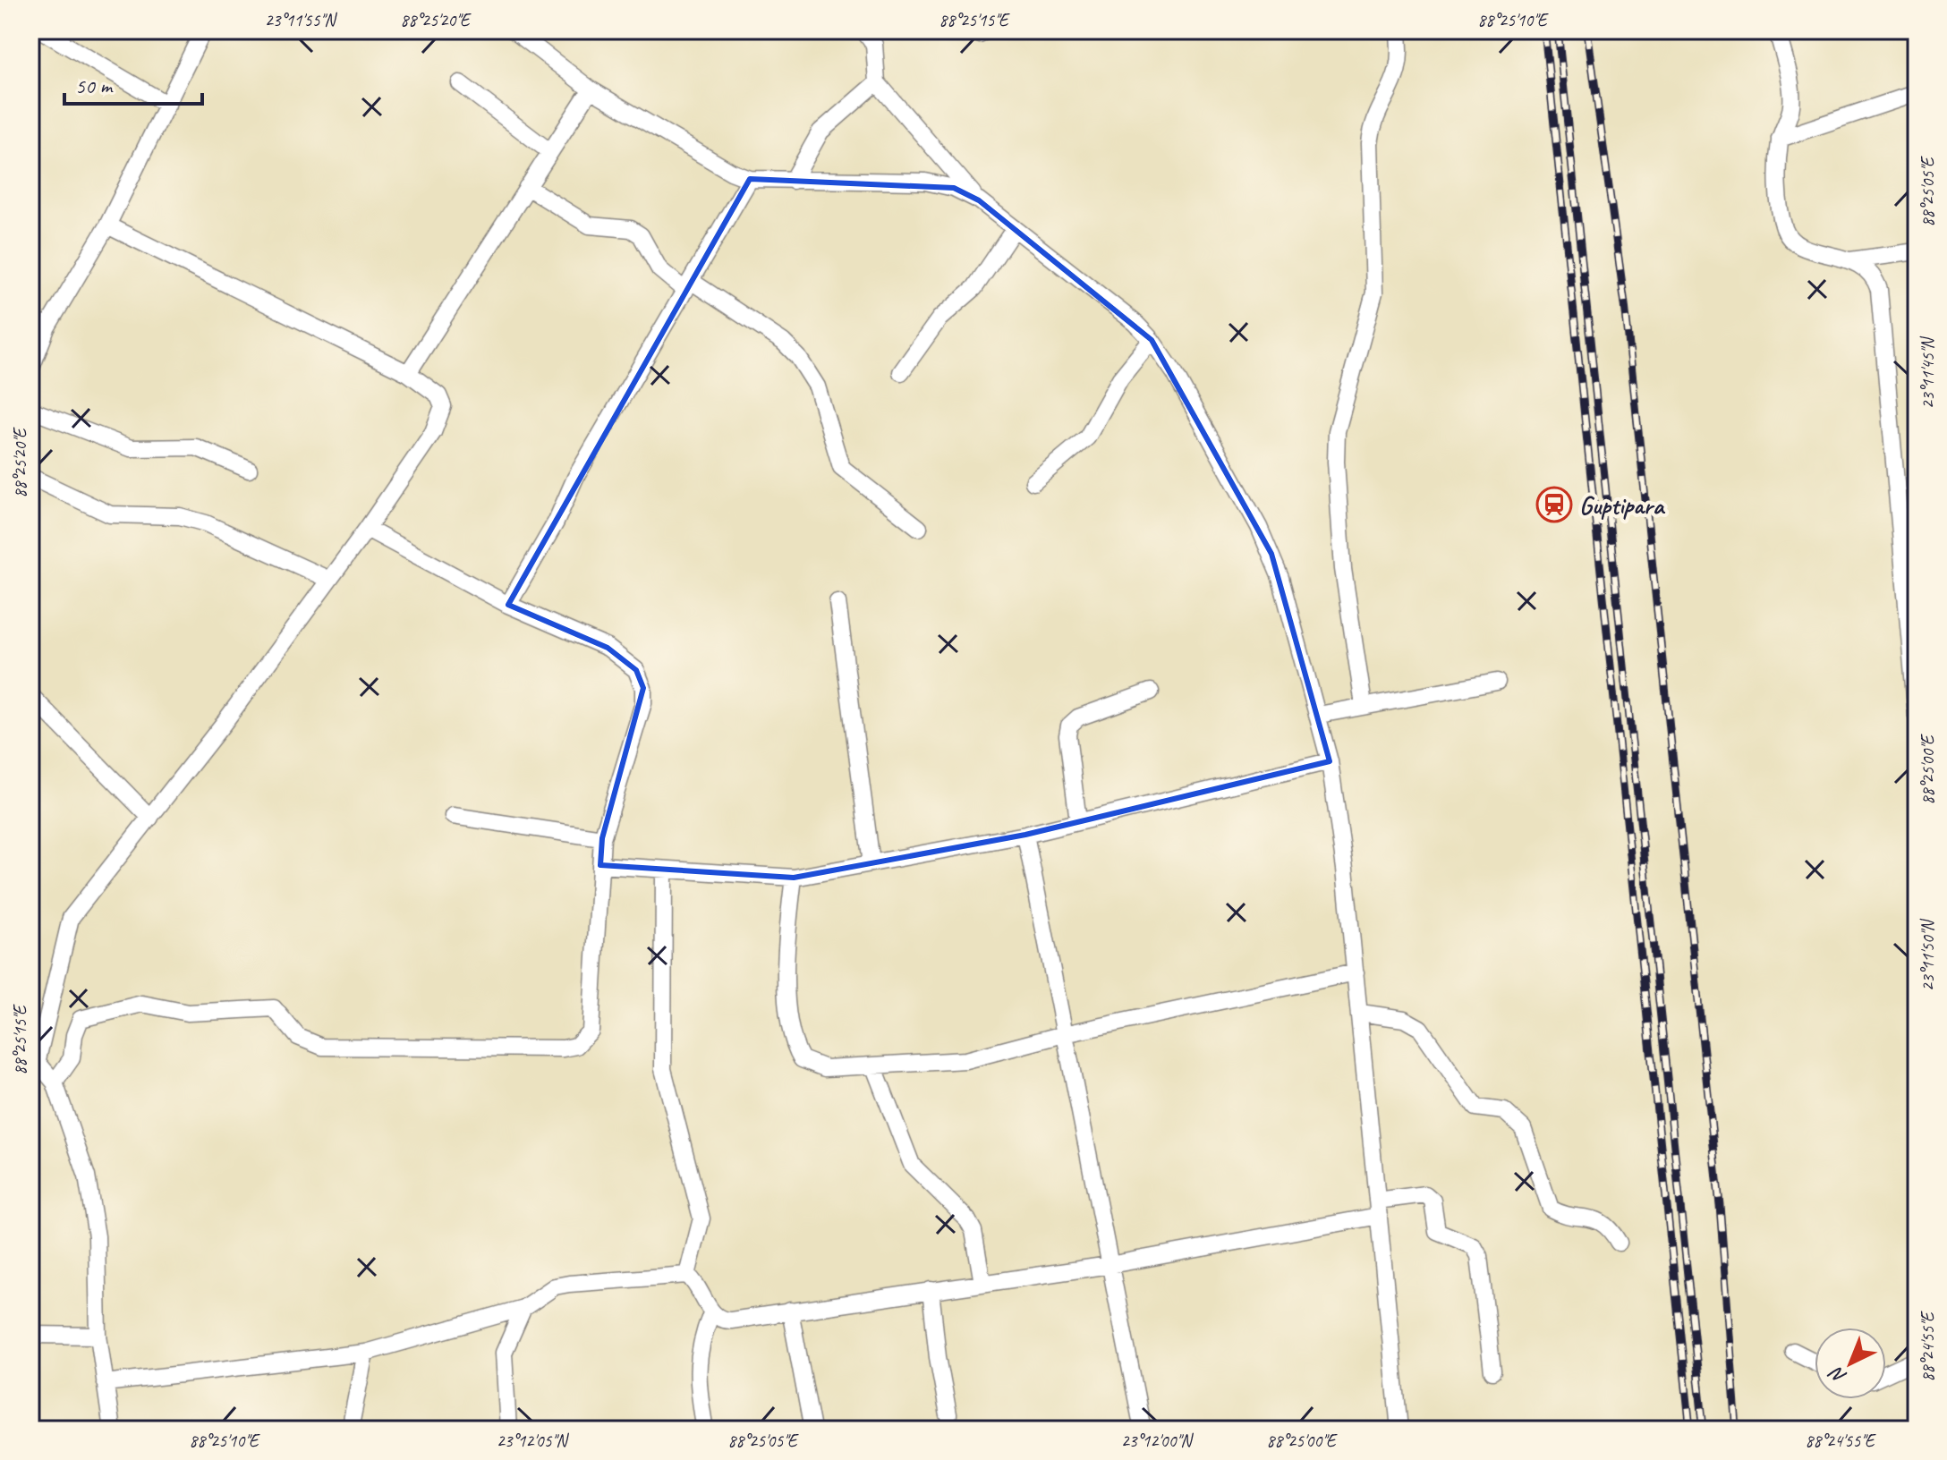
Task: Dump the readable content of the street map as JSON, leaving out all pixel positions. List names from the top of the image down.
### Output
{
  "places": {
    "station": ["Guptipara"]
  },
  "scale_bar": "50 m",
  "north": "bottom left",
  "coordinates": [
    "23°11'55\"N",
    "88°25'20\"E",
    "88°25'15\"E",
    "88°25'10\"E",
    "88°25'05\"E",
    "23°11'45\"N",
    "88°25'00\"E",
    "23°11'50\"N",
    "88°24'55\"E",
    "23°12'05\"N",
    "23°12'00\"N"
  ]
}
